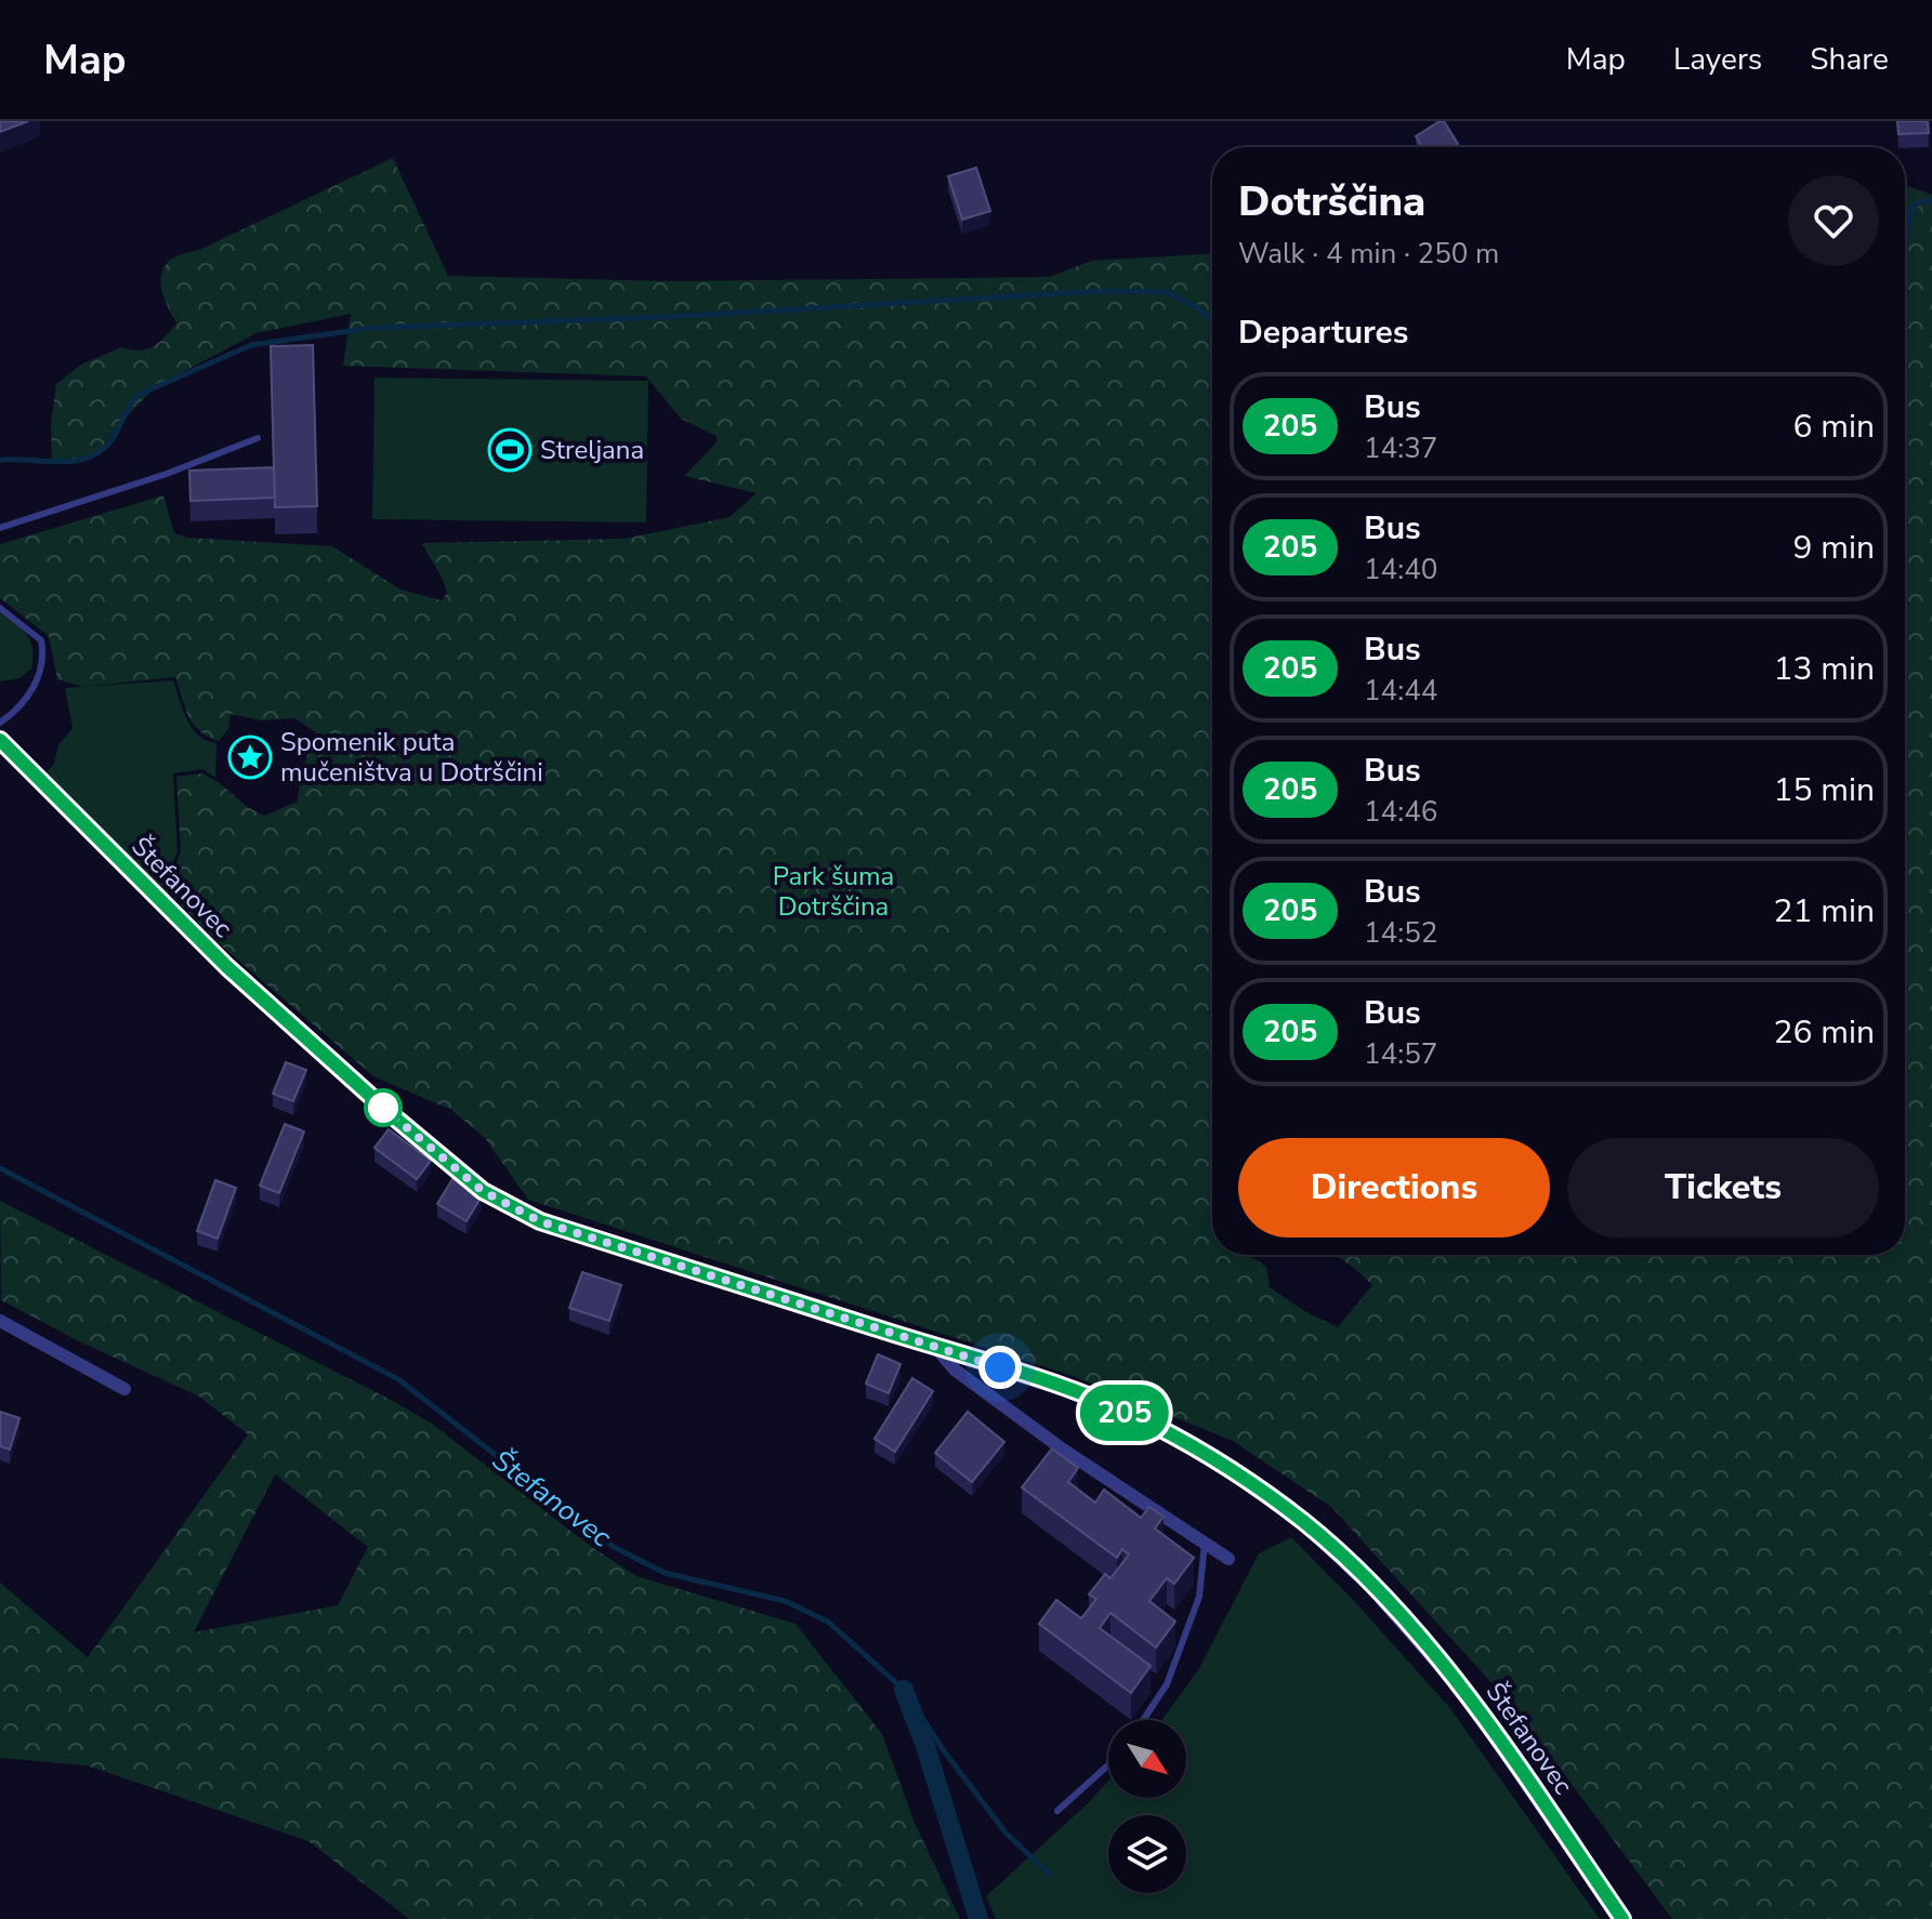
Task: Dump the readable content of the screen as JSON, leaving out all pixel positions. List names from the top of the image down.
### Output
{
  "streets": {
    "street": ["Štefanovec"]
  },
  "water": ["Štefanovec"],
  "parks": ["Park šuma Dotrščina"],
  "places": {
    "sports": ["Streljana"],
    "place": ["Spomenik puta mučeništva u Dotrščini"]
  },
  "lines": ["bus line 205"],
  "north": "bottom right",
  "page": {
    "header": "Map",
    "nav": ["Map", "Layers", "Share"],
    "on_map": "205",
    "heading": [
      ["Dotrščina", "Walk · 4 min · 250 m"],
      "Departures"
    ],
    "list": [
      {
        "mark": "205",
        "name": "Bus",
        "note": "14:37",
        "value": "6 min"
      },
      {
        "mark": "205",
        "name": "Bus",
        "note": "14:40",
        "value": "9 min"
      },
      {
        "mark": "205",
        "name": "Bus",
        "note": "14:44",
        "value": "13 min"
      },
      {
        "mark": "205",
        "name": "Bus",
        "note": "14:46",
        "value": "15 min"
      },
      {
        "mark": "205",
        "name": "Bus",
        "note": "14:52",
        "value": "21 min"
      },
      {
        "mark": "205",
        "name": "Bus",
        "note": "14:57",
        "value": "26 min"
      }
    ],
    "buttons": ["Directions", "Tickets"]
  }
}
